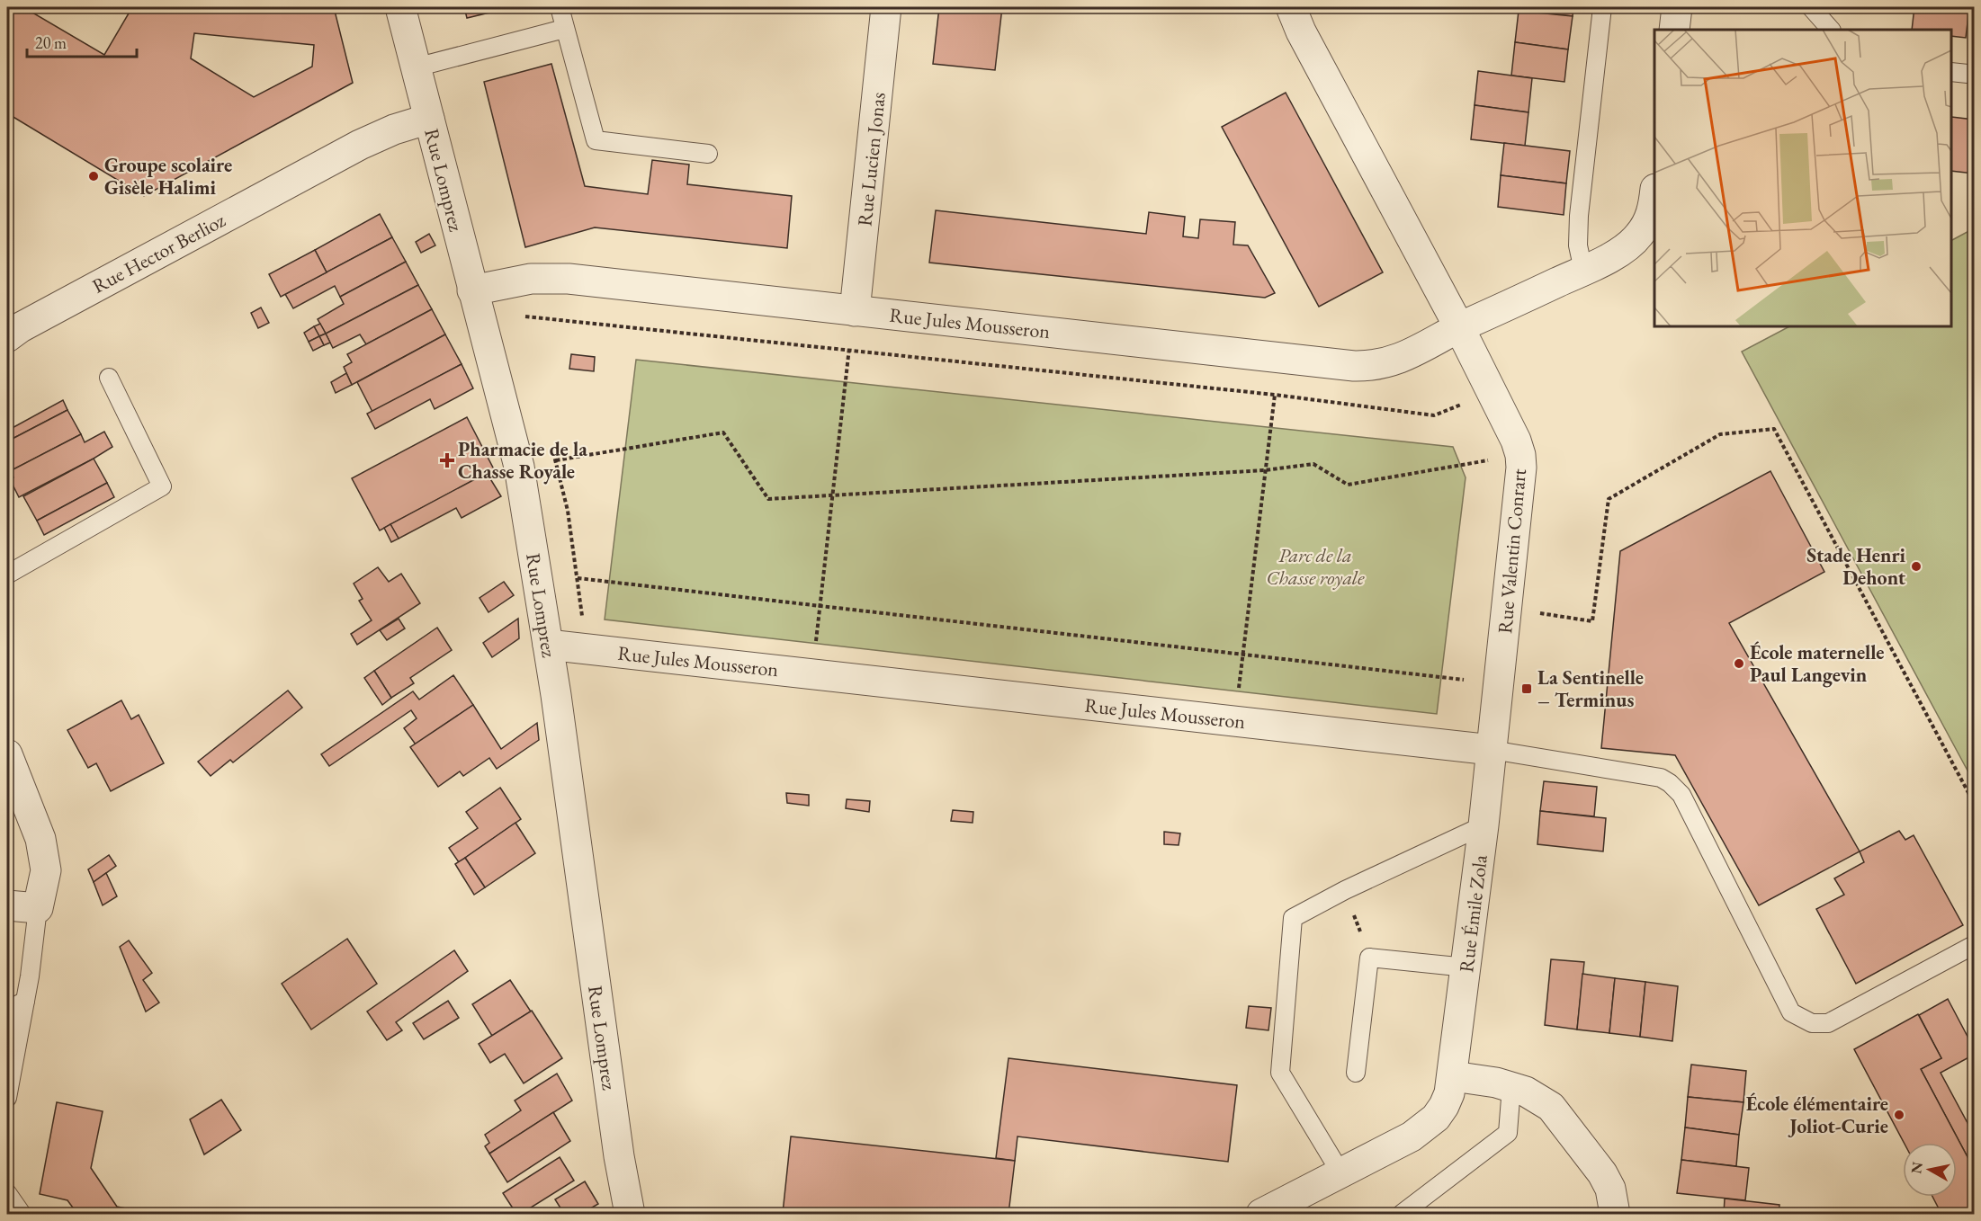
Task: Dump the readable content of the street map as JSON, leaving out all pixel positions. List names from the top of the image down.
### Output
{
  "streets": {
    "street": [
      "Rue Lucien Jonas",
      "Rue Lomprez",
      "Rue Hector Berlioz",
      "Rue Jules Mousseron",
      "Rue Valentin Conrart",
      "Rue Émile Zola"
    ]
  },
  "crossings": [
    ["Rue Lucien Jonas", "Rue Jules Mousseron"],
    ["Rue Lomprez", "Rue Hector Berlioz"],
    ["Rue Lomprez", "Rue Jules Mousseron"],
    ["Rue Jules Mousseron", "Rue Valentin Conrart"],
    ["Rue Jules Mousseron", "Rue Émile Zola"],
    ["Rue Valentin Conrart", "Rue Émile Zola"]
  ],
  "parks": ["Parc de la Chasse royale"],
  "places": {
    "other": [
      "Groupe scolaire Gisèle Halimi",
      "Stade Henri Dehont",
      "École maternelle Paul Langevin",
      "École élémentaire Joliot-Curie"
    ],
    "health": ["Pharmacie de la Chasse Royale"],
    "transit": ["La Sentinelle – Terminus"]
  },
  "scale_bar": "20 m",
  "north": "left"
}
